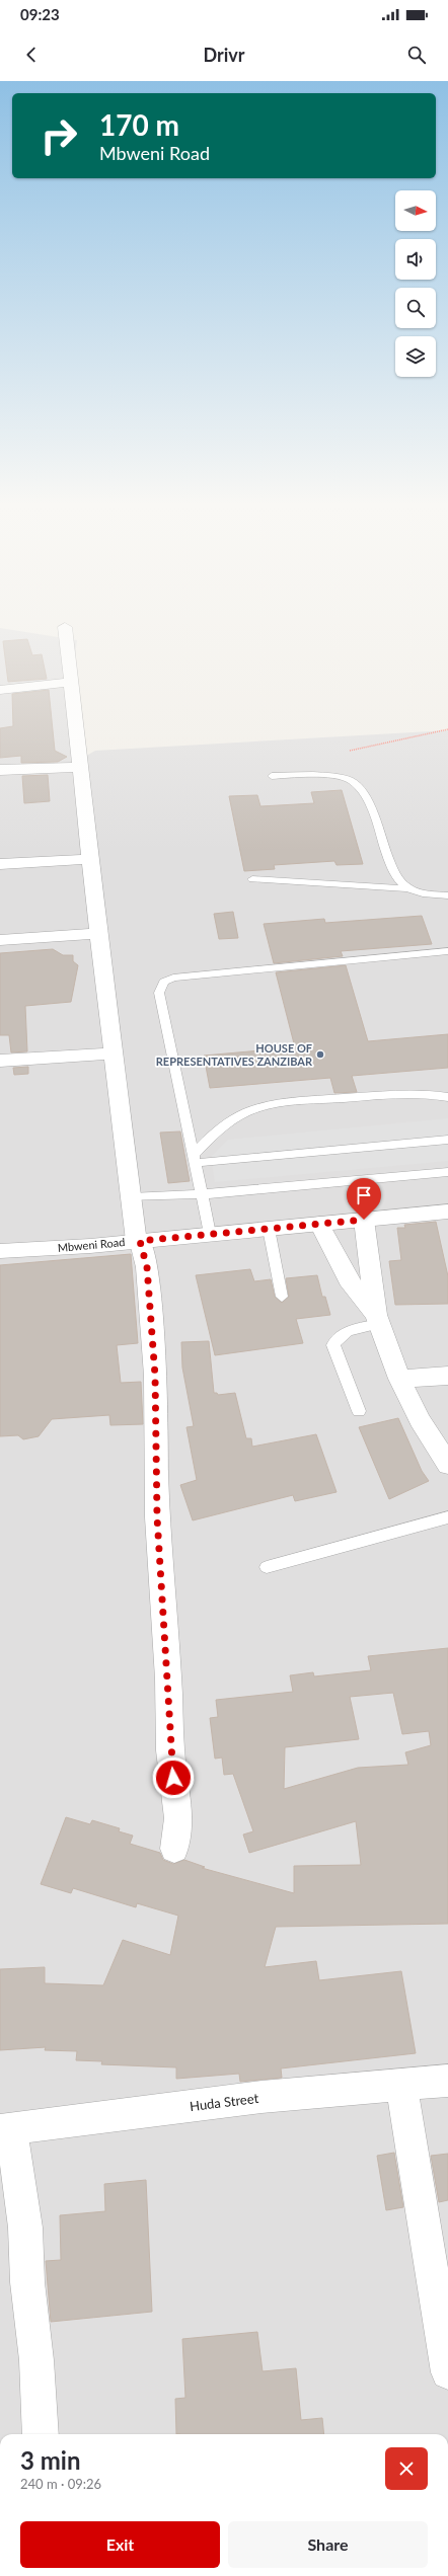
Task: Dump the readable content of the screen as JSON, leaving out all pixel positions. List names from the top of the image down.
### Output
{
  "streets": {
    "street": ["Mbweni Road", "Huda Street"]
  },
  "places": ["HOUSE OF REPRESENTATIVES ZANZIBAR"],
  "north": "right",
  "page": {
    "status": "09:23",
    "header": "Drivr",
    "turn": ["170 m", "Mbweni Road"],
    "heading": ["3 min", "240 m · 09:26"],
    "buttons": ["Exit", "Share"]
  }
}
